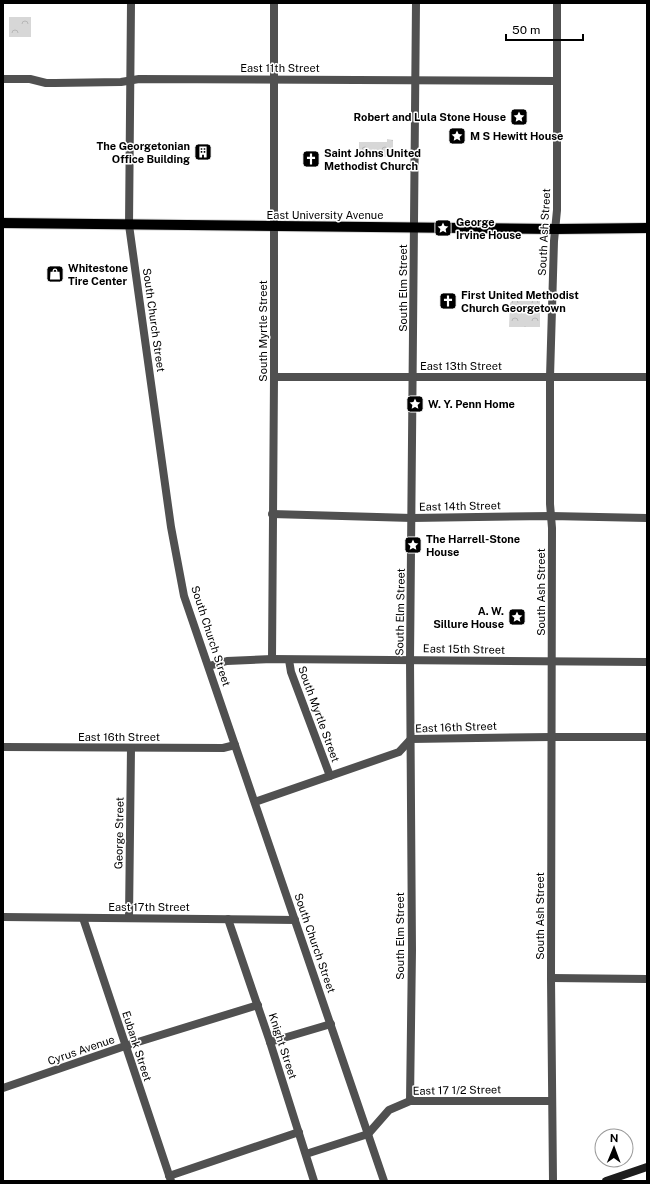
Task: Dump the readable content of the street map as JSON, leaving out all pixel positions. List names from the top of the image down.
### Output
{
  "streets": {
    "main road": ["East University Avenue"],
    "street": [
      "East 11th Street",
      "South Ash Street",
      "South Elm Street",
      "South Church Street",
      "South Myrtle Street",
      "East 13th Street",
      "East 14th Street",
      "East 15th Street",
      "East 16th Street",
      "George Street",
      "East 17th Street",
      "Eubank Street",
      "Knight Street",
      "Cyrus Avenue",
      "East 17 1/2 Street"
    ]
  },
  "crossings": [
    ["East 11th Street", "South Ash Street"],
    ["East 11th Street", "South Elm Street"],
    ["East 11th Street", "South Church Street"],
    ["East 11th Street", "South Myrtle Street"],
    ["East University Avenue", "South Ash Street"],
    ["East University Avenue", "South Elm Street"],
    ["East University Avenue", "South Church Street"],
    ["East University Avenue", "South Myrtle Street"],
    ["South Ash Street", "East 13th Street"],
    ["South Ash Street", "East 14th Street"],
    ["South Ash Street", "East 15th Street"],
    ["South Ash Street", "East 16th Street"],
    ["South Ash Street", "East 17 1/2 Street"],
    ["South Elm Street", "East 13th Street"],
    ["South Elm Street", "East 14th Street"],
    ["South Elm Street", "East 15th Street"],
    ["South Elm Street", "East 16th Street"],
    ["South Elm Street", "East 17 1/2 Street"],
    ["South Church Street", "East 15th Street"],
    ["South Church Street", "East 16th Street"],
    ["South Church Street", "East 17th Street"],
    ["South Church Street", "East 17 1/2 Street"],
    ["South Myrtle Street", "East 13th Street"],
    ["South Myrtle Street", "East 14th Street"],
    ["South Myrtle Street", "East 15th Street"],
    ["South Myrtle Street", "East 16th Street"],
    ["East 16th Street", "George Street"],
    ["George Street", "East 17th Street"],
    ["East 17th Street", "Eubank Street"],
    ["East 17th Street", "Knight Street"],
    ["Eubank Street", "Cyrus Avenue"],
    ["Knight Street", "Cyrus Avenue"]
  ],
  "places": {
    "place": [
      "Robert and Lula Stone House",
      "M S Hewitt House",
      "George Irvine House",
      "W. Y. Penn Home",
      "The Harrell-Stone House",
      "A. W. Sillure House"
    ],
    "building": ["The Georgetonian Office Building"],
    "church": ["Saint Johns United Methodist Church", "First United Methodist Church Georgetown"],
    "shop": ["Whitestone Tire Center"]
  },
  "scale_bar": "50 m",
  "north": "top"
}
